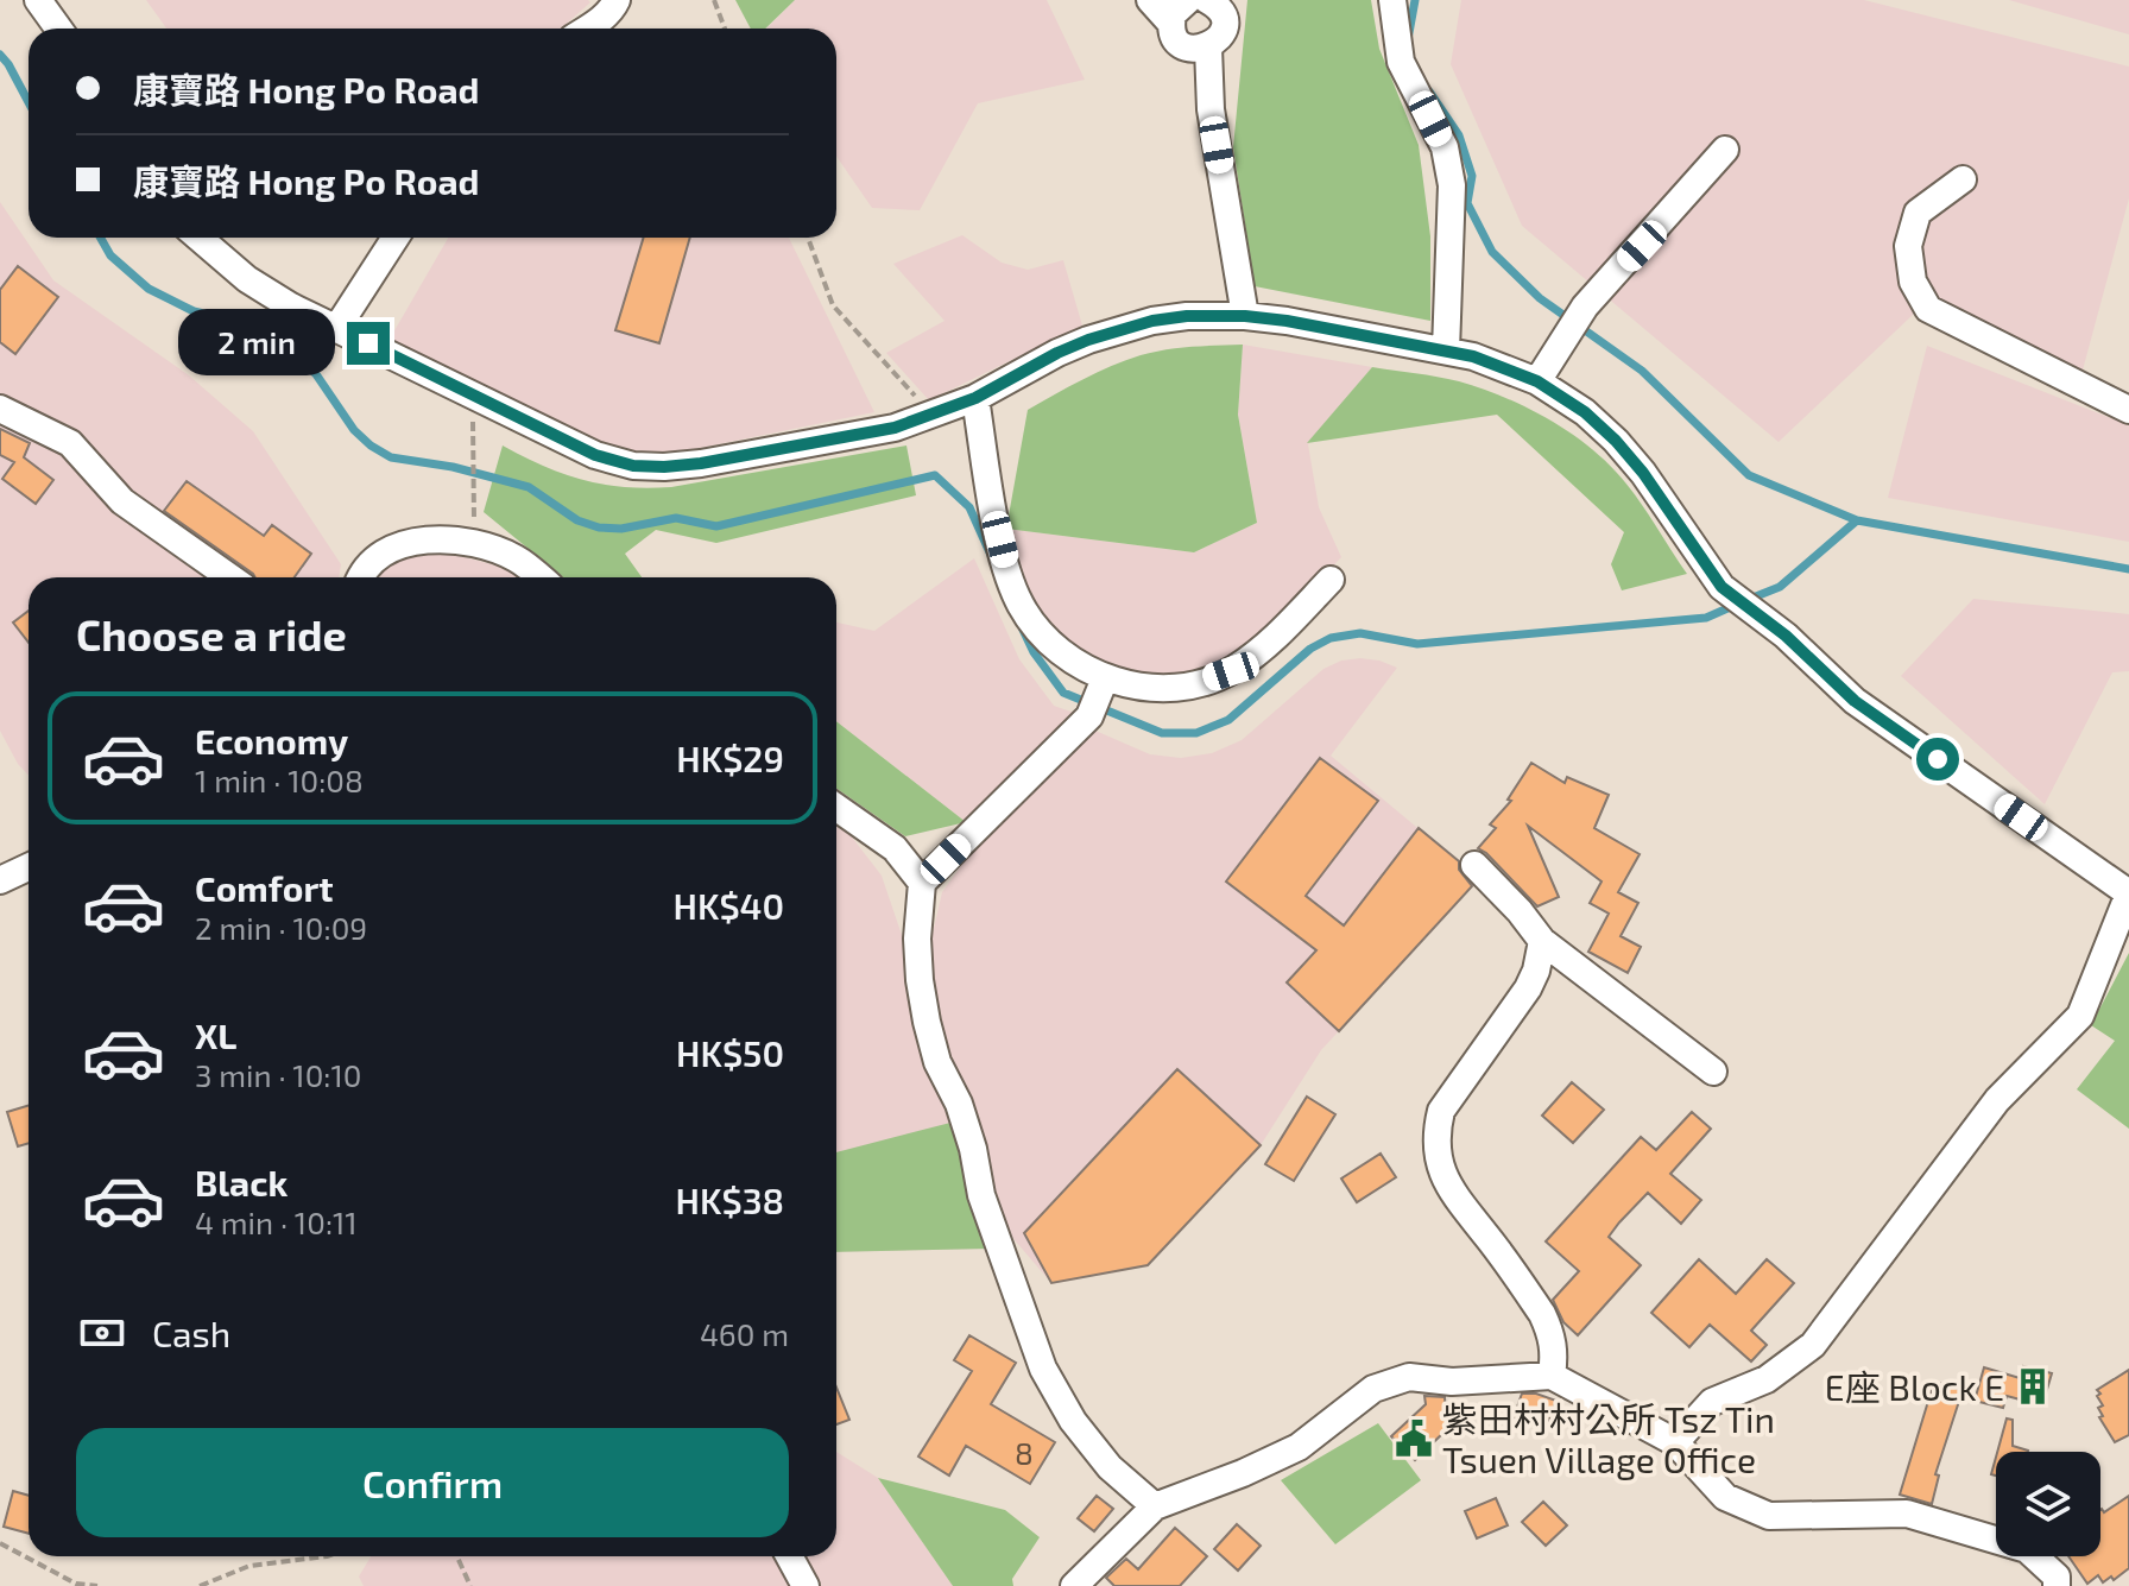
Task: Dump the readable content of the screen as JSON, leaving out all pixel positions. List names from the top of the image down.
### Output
{
  "places": {
    "building": ["E座 Block E"],
    "public building": ["紫田村村公所 Tsz Tin Tsuen Village Office"]
  },
  "house_numbers": ["8"],
  "page": {
    "banner": ["康寶路 Hong Po Road", "康寶路 Hong Po Road"],
    "bubble": "2 min",
    "heading": "Choose a ride",
    "list": [
      {
        "name": "Economy",
        "note": "1 min · 10:08",
        "value": "HK$29"
      },
      {
        "name": "Comfort",
        "note": "2 min · 10:09",
        "value": "HK$40"
      },
      {
        "name": "XL",
        "note": "3 min · 10:10",
        "value": "HK$50"
      },
      {
        "name": "Black",
        "note": "4 min · 10:11",
        "value": "HK$38"
      }
    ],
    "pay": ["Cash", "460 m"],
    "buttons": "Confirm"
  }
}
